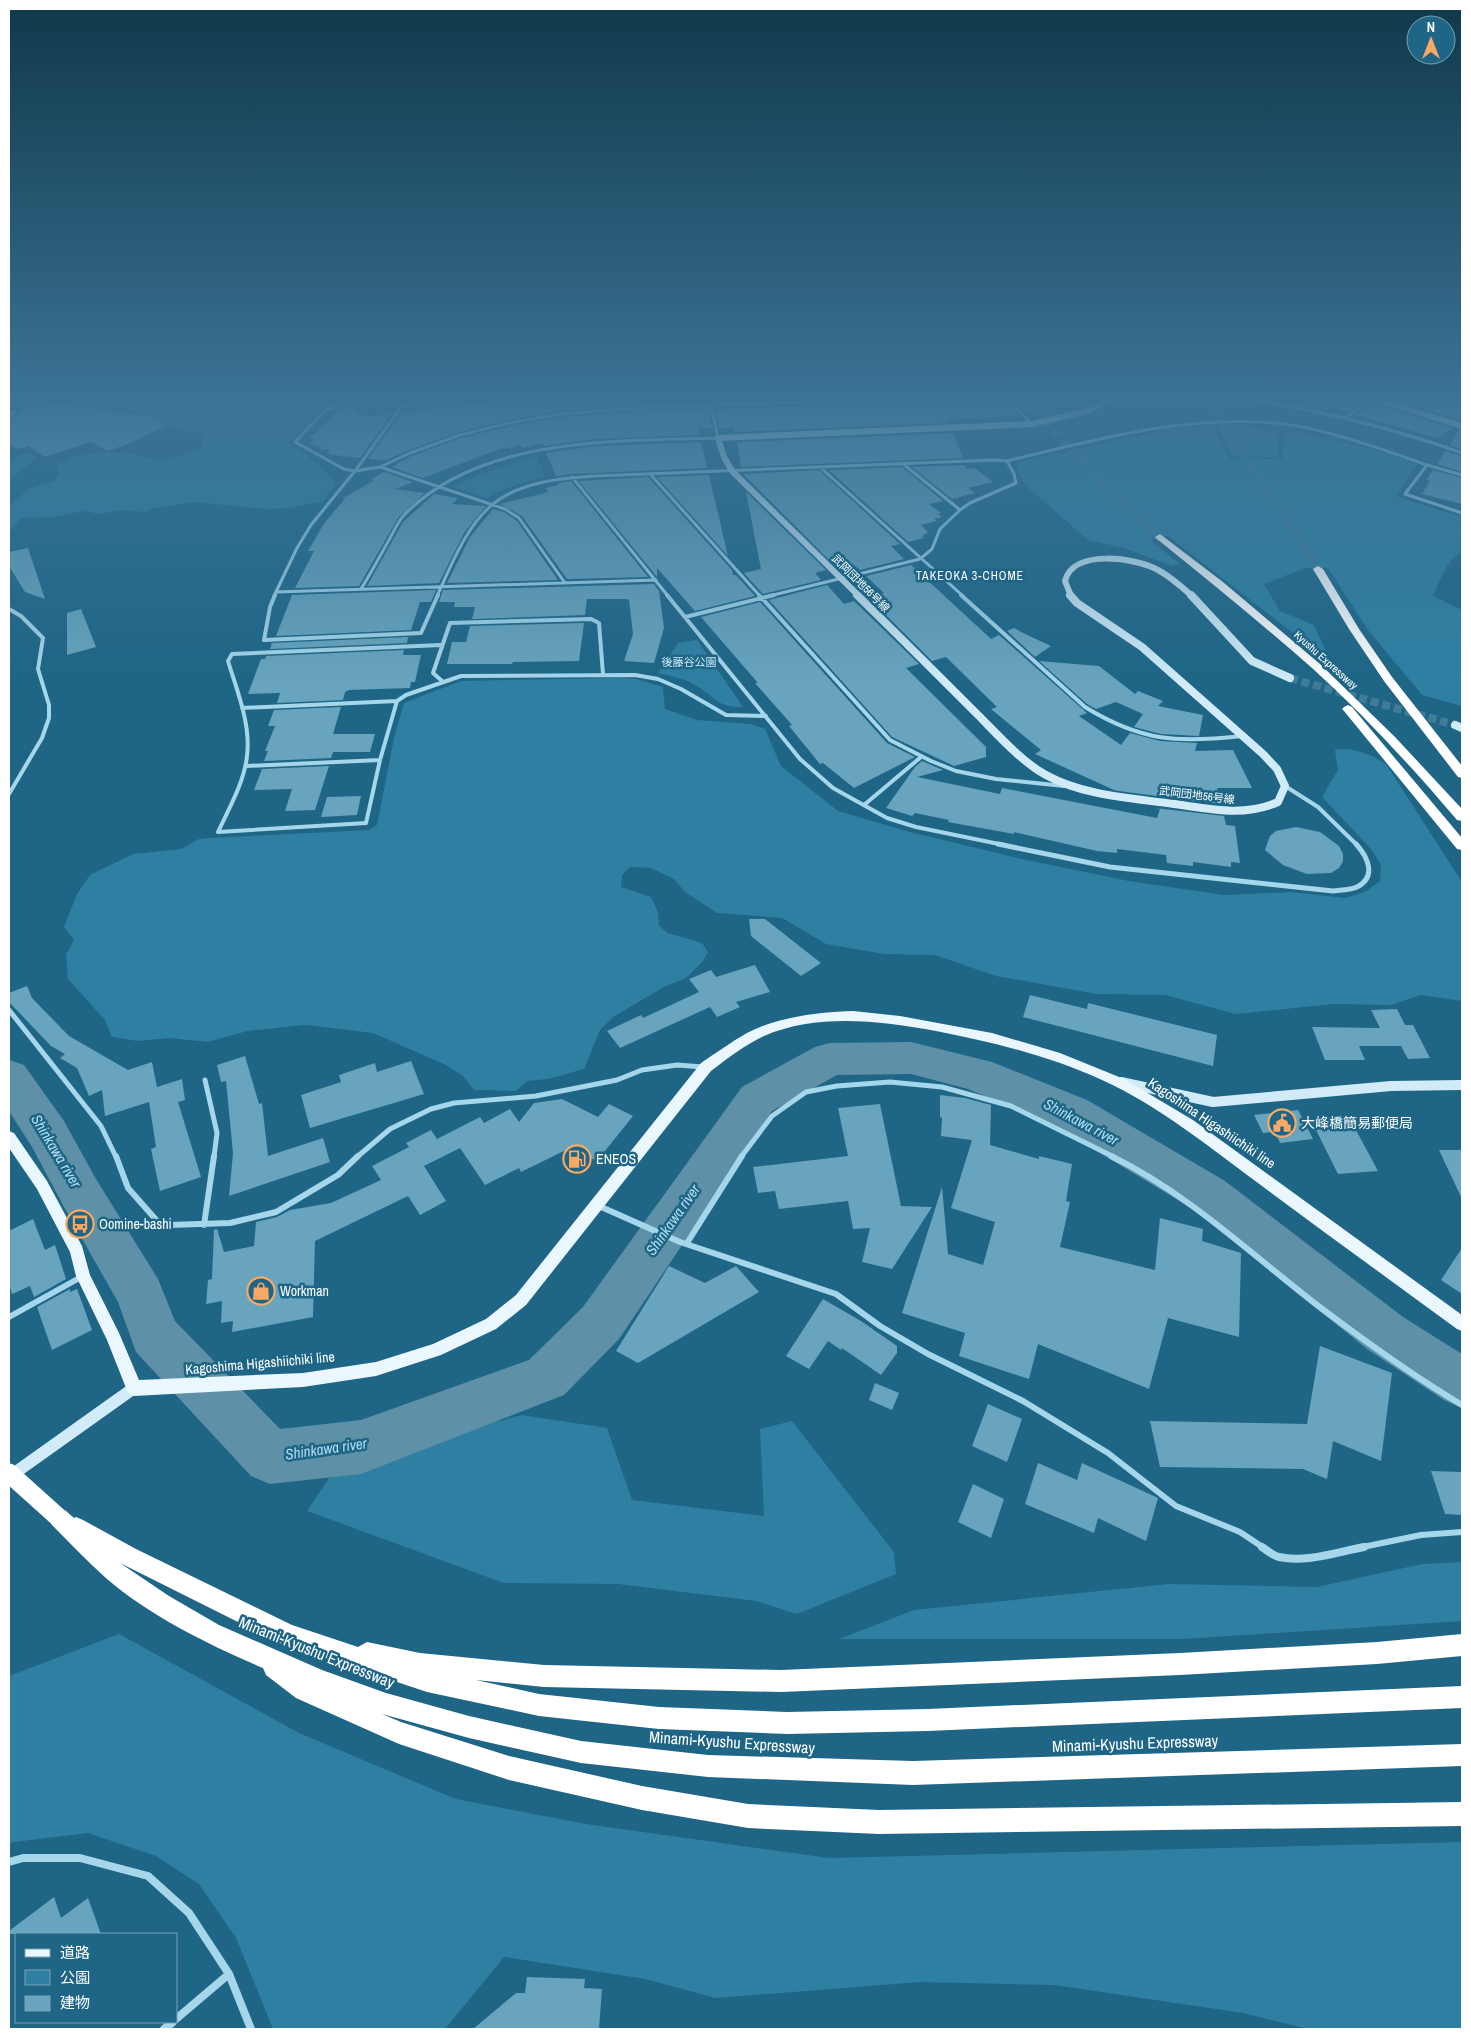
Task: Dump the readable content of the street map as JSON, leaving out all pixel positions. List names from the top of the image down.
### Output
{
  "streets": {
    "highway": ["Kyushu Expressway", "Minami-Kyushu Expressway"],
    "main road": ["Kagoshima Higashiichiki line"],
    "street": ["武岡団地56号線"]
  },
  "districts": ["TAKEOKA 3-CHOME"],
  "water": ["Shinkawa river"],
  "parks": ["後藤谷公園"],
  "places": {
    "public building": ["大峰橋簡易郵便局"],
    "fuel station": ["ENEOS"],
    "bus stop": ["Oomine-bashi"],
    "shop": ["Workman"]
  },
  "legend": ["道路", "公園", "建物"],
  "north": "top"
}
